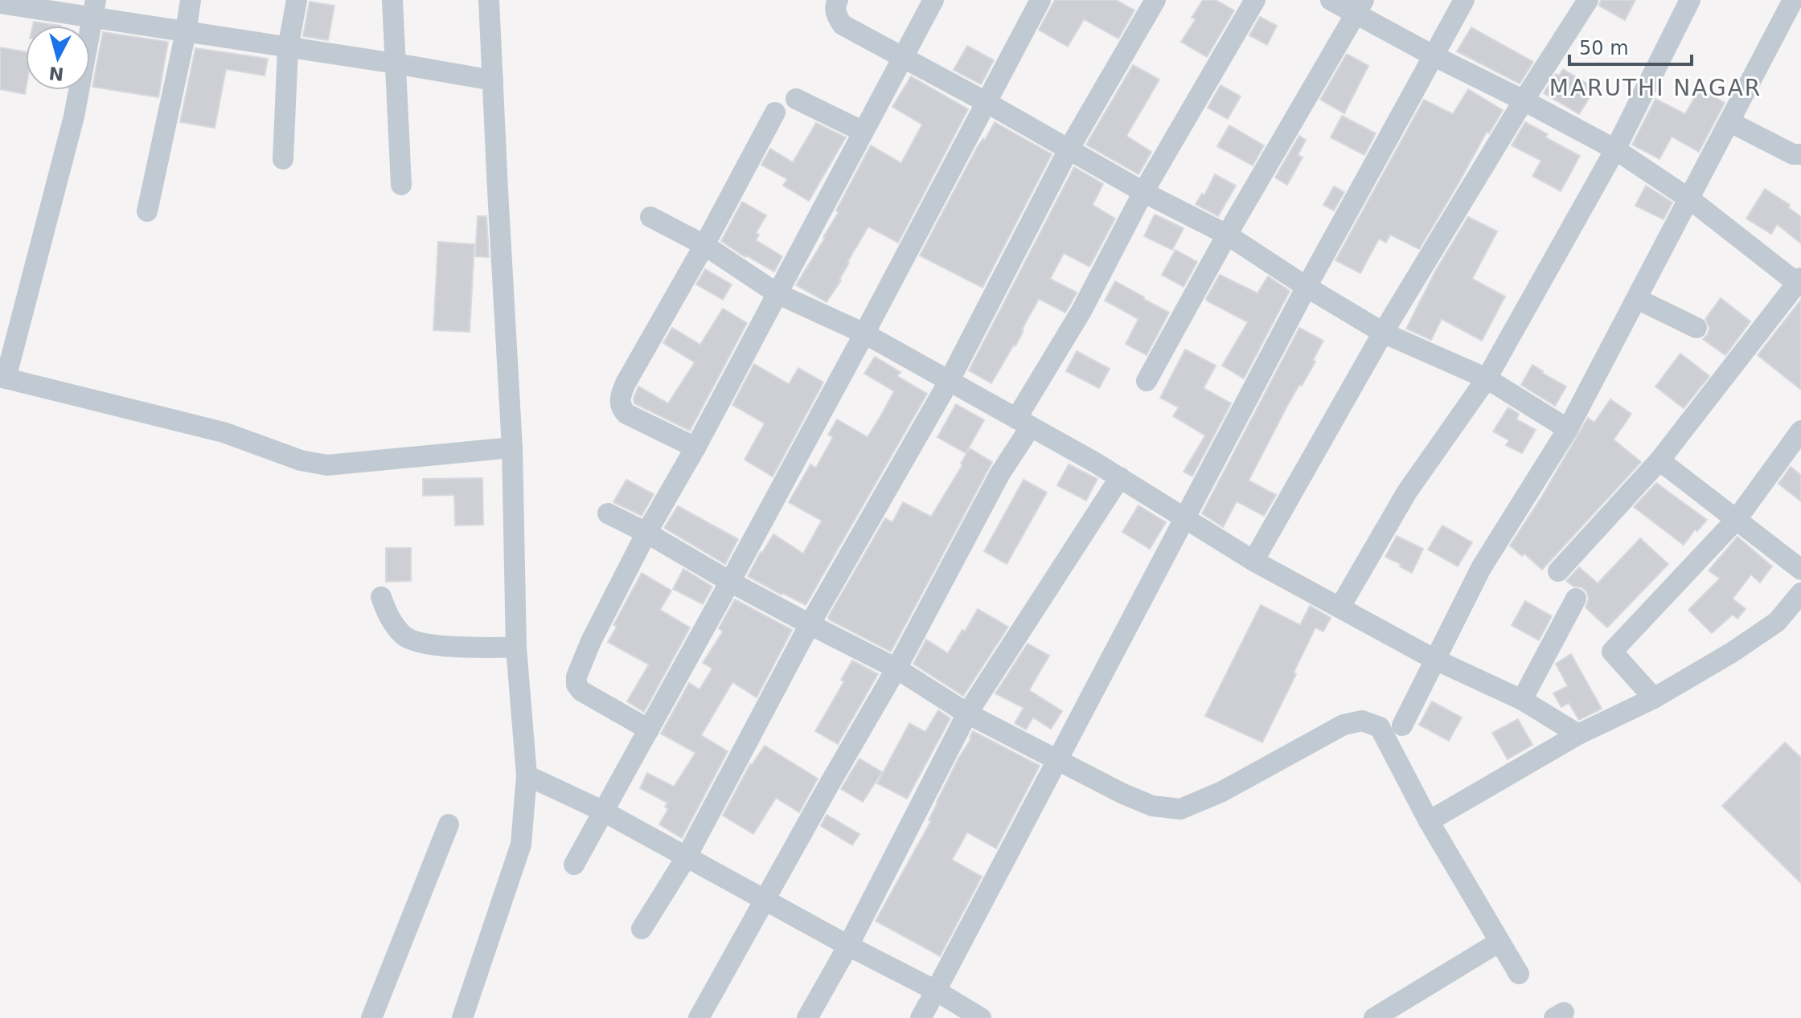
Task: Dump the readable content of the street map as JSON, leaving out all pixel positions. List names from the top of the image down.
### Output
{
  "districts": ["MARUTHI NAGAR"],
  "scale_bar": "50 m",
  "north": "bottom"
}
